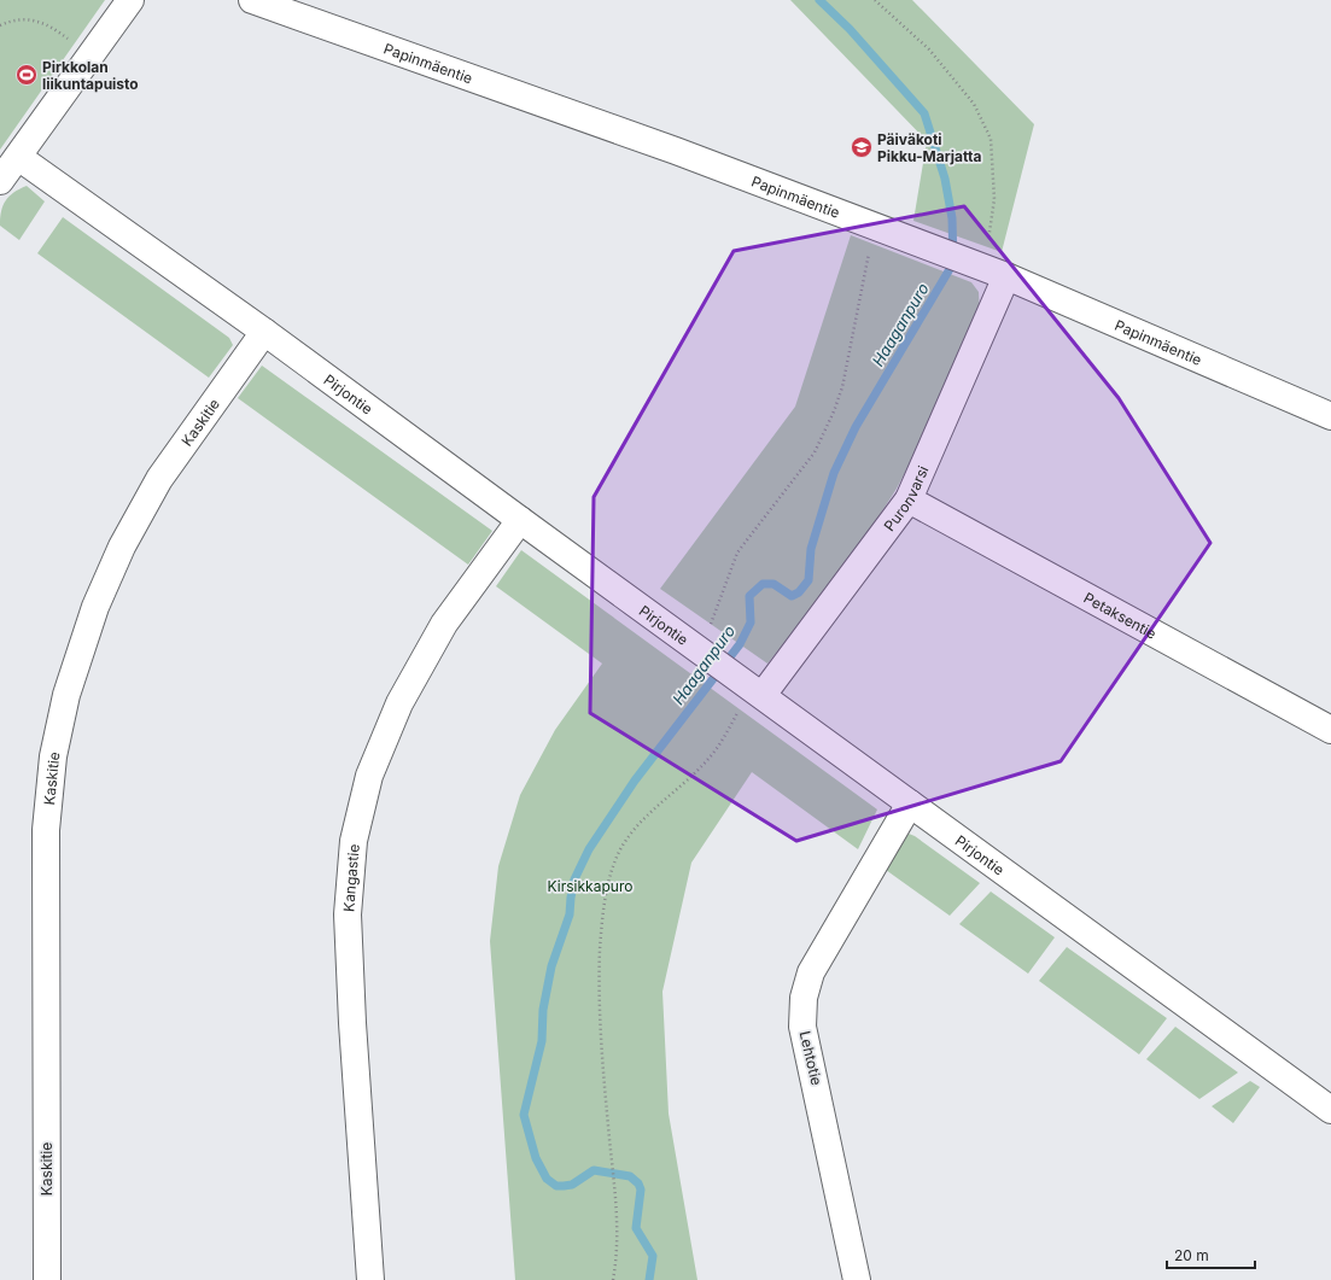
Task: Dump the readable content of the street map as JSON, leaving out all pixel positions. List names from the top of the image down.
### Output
{
  "streets": {
    "street": [
      "Papinmäentie",
      "Pirjontie",
      "Kaskitie",
      "Puronvarsi",
      "Petaksentie",
      "Kangastie",
      "Lehtotie"
    ]
  },
  "crossings": [
    ["Papinmäentie", "Puronvarsi"],
    ["Pirjontie", "Kaskitie"],
    ["Pirjontie", "Puronvarsi"],
    ["Pirjontie", "Kangastie"],
    ["Pirjontie", "Lehtotie"],
    ["Puronvarsi", "Petaksentie"]
  ],
  "water": ["Haaganpuro"],
  "parks": ["Kirsikkapuro"],
  "places": {
    "sports": ["Pirkkolan liikuntapuisto"],
    "school or university": ["Päiväkoti Pikku-Marjatta"]
  },
  "scale_bar": "20 m"
}
